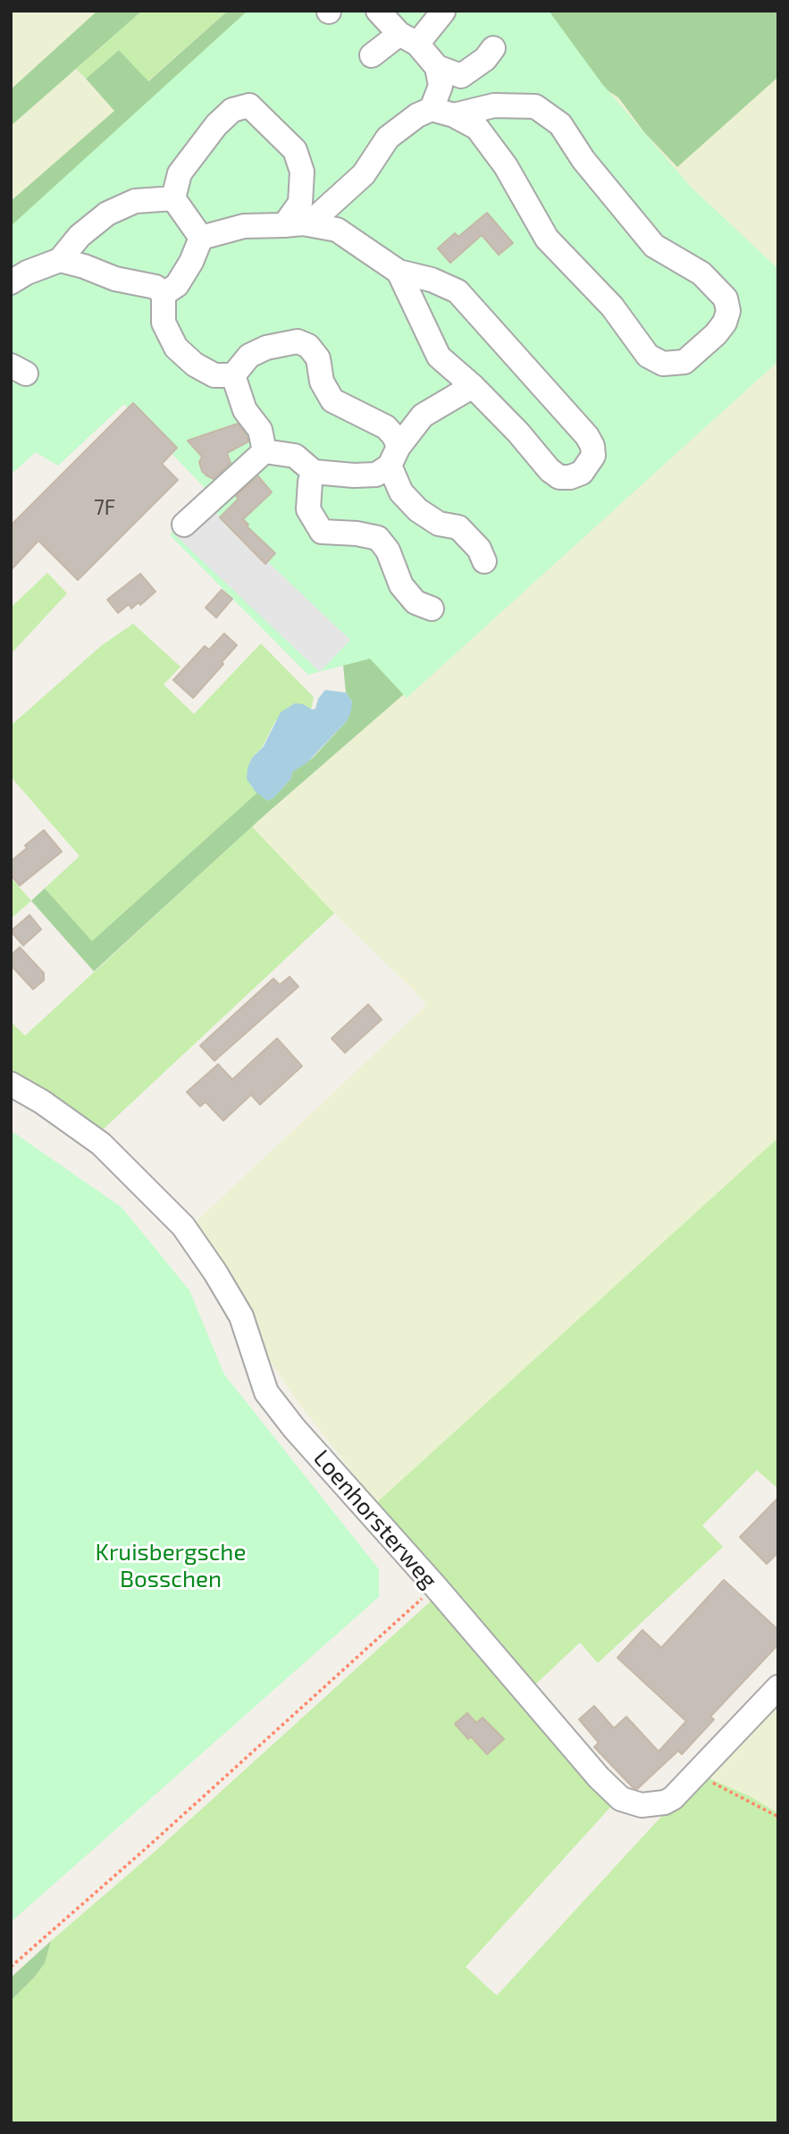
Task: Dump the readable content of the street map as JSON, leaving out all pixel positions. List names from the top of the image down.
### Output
{
  "streets": {
    "street": ["Loenhorsterweg"]
  },
  "parks": ["Kruisbergsche Bosschen"],
  "house_numbers": ["7F"]
}
